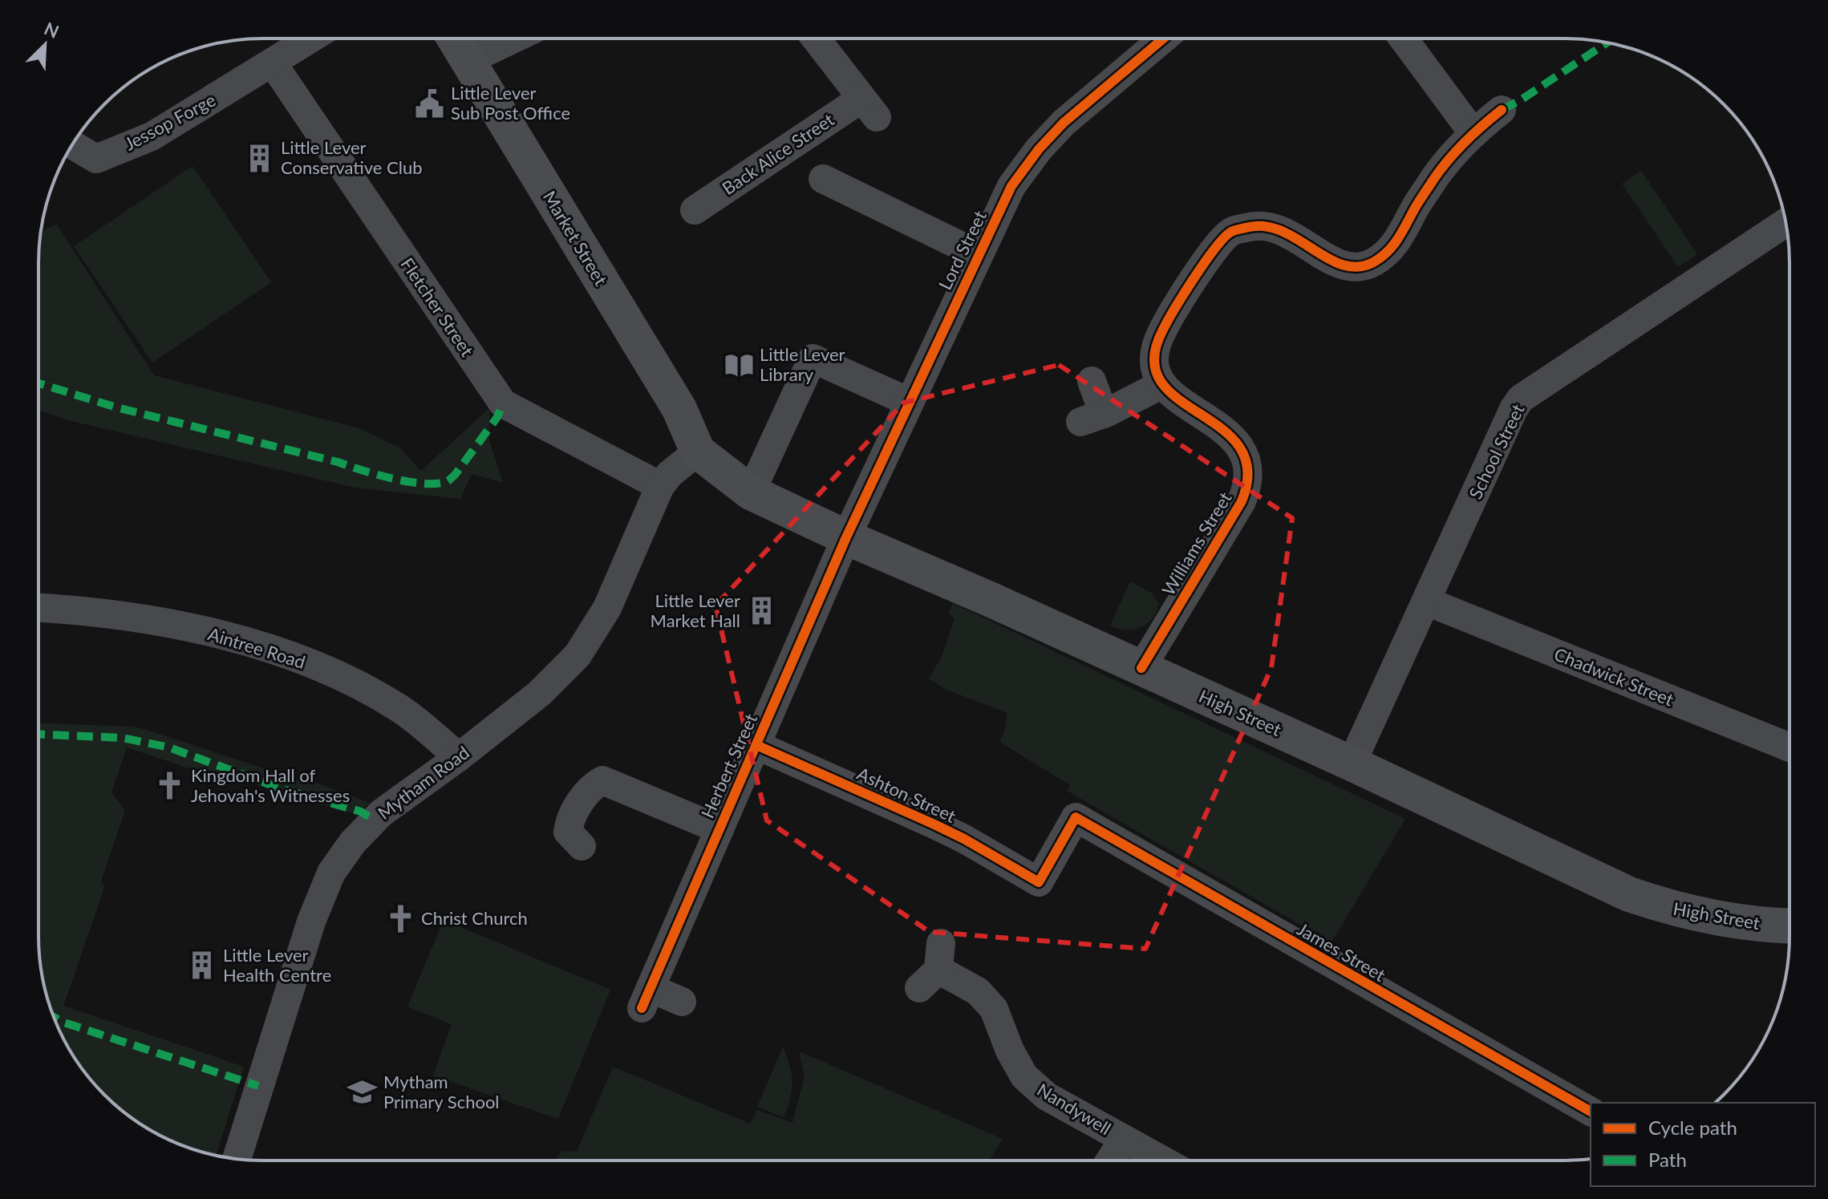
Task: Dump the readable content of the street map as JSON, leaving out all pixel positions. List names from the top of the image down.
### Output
{
  "streets": {
    "main road": ["Market Street", "High Street"],
    "street": [
      "Jessop Forge",
      "Back Alice Street",
      "Lord Street",
      "Fletcher Street",
      "School Street",
      "Williams Street",
      "Aintree Road",
      "Chadwick Street",
      "Herbert Street",
      "Mytham Road",
      "Ashton Street",
      "James Street",
      "Nandywell"
    ]
  },
  "crossings": [
    ["Jessop Forge", "Fletcher Street"],
    ["Market Street", "High Street"],
    ["Market Street", "Mytham Road"],
    ["Lord Street", "High Street"],
    ["Lord Street", "Herbert Street"],
    ["Fletcher Street", "Mytham Road"],
    ["School Street", "Chadwick Street"],
    ["School Street", "High Street"],
    ["Williams Street", "High Street"],
    ["Aintree Road", "Mytham Road"],
    ["High Street", "Herbert Street"],
    ["High Street", "Mytham Road"],
    ["Herbert Street", "Ashton Street"],
    ["Ashton Street", "James Street"]
  ],
  "places": {
    "public building": ["Little Lever Sub Post Office"],
    "building": ["Little Lever Conservative Club", "Little Lever Market Hall", "Little Lever Health Centre"],
    "library": ["Little Lever Library"],
    "church": ["Kingdom Hall of Jehovah's Witnesses", "Christ Church"],
    "school or university": ["Mytham Primary School"]
  },
  "legend": ["Cycle path", "Path"],
  "north": "top right"
}
